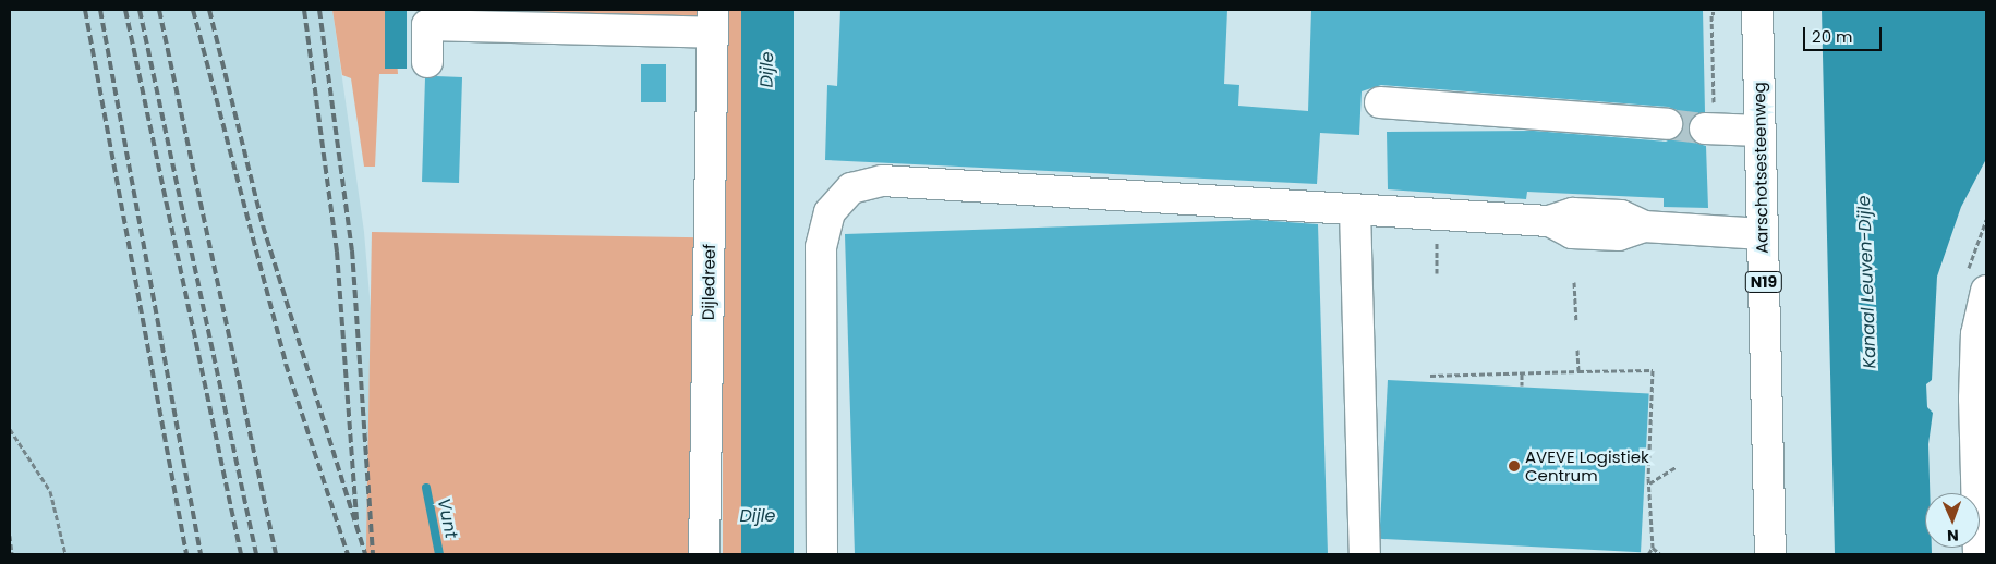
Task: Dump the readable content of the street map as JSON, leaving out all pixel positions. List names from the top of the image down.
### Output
{
  "streets": {
    "street": ["Aarschotsesteenweg", "Dijledreef", "N19"]
  },
  "water": ["Dijle", "Kanaal Leuven-Dijle", "Vunt"],
  "places": ["AVEVE Logistiek Centrum"],
  "scale_bar": "20 m",
  "north": "bottom"
}
